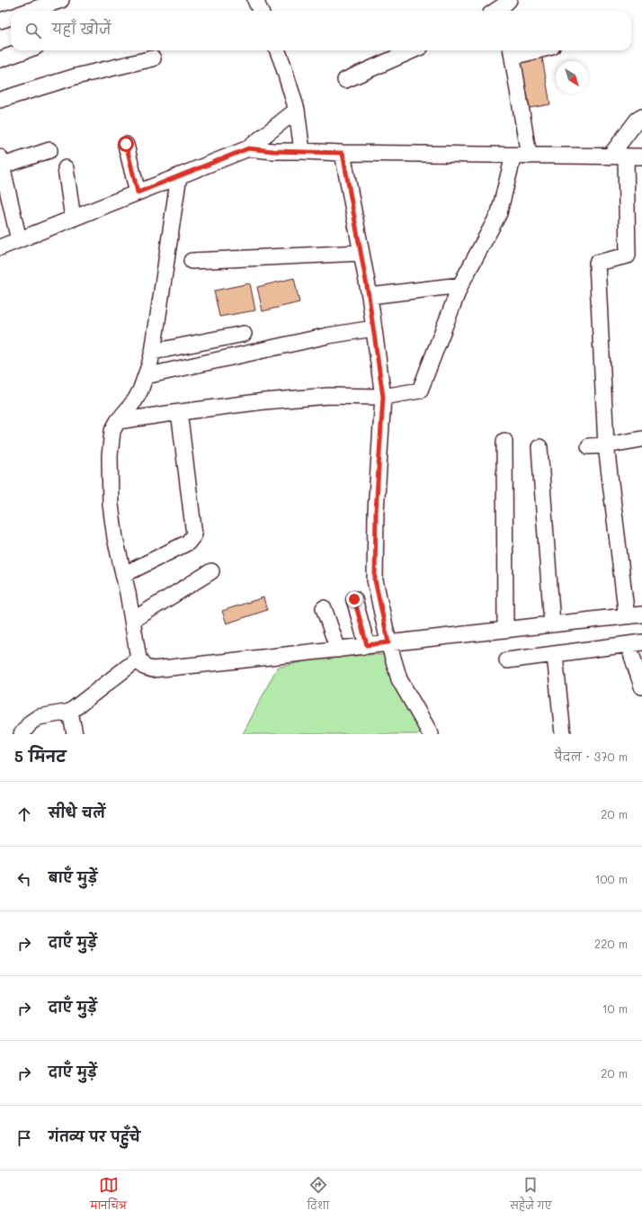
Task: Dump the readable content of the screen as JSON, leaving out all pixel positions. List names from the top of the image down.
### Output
{
  "north": "bottom right",
  "page": {
    "search": "यहाँ खोजें",
    "heading": ["5 मिनट", "पैदल · 370 m"],
    "list": [
      ["सीधे चलें", "20 m"],
      ["बाएँ मुड़ें", "100 m"],
      ["दाएँ मुड़ें", "220 m"],
      ["दाएँ मुड़ें", "10 m"],
      ["दाएँ मुड़ें", "20 m"],
      "गंतव्य पर पहुँचे"
    ],
    "nav": ["मानचित्र", "दिशा", "सहेजे गए"]
  }
}
